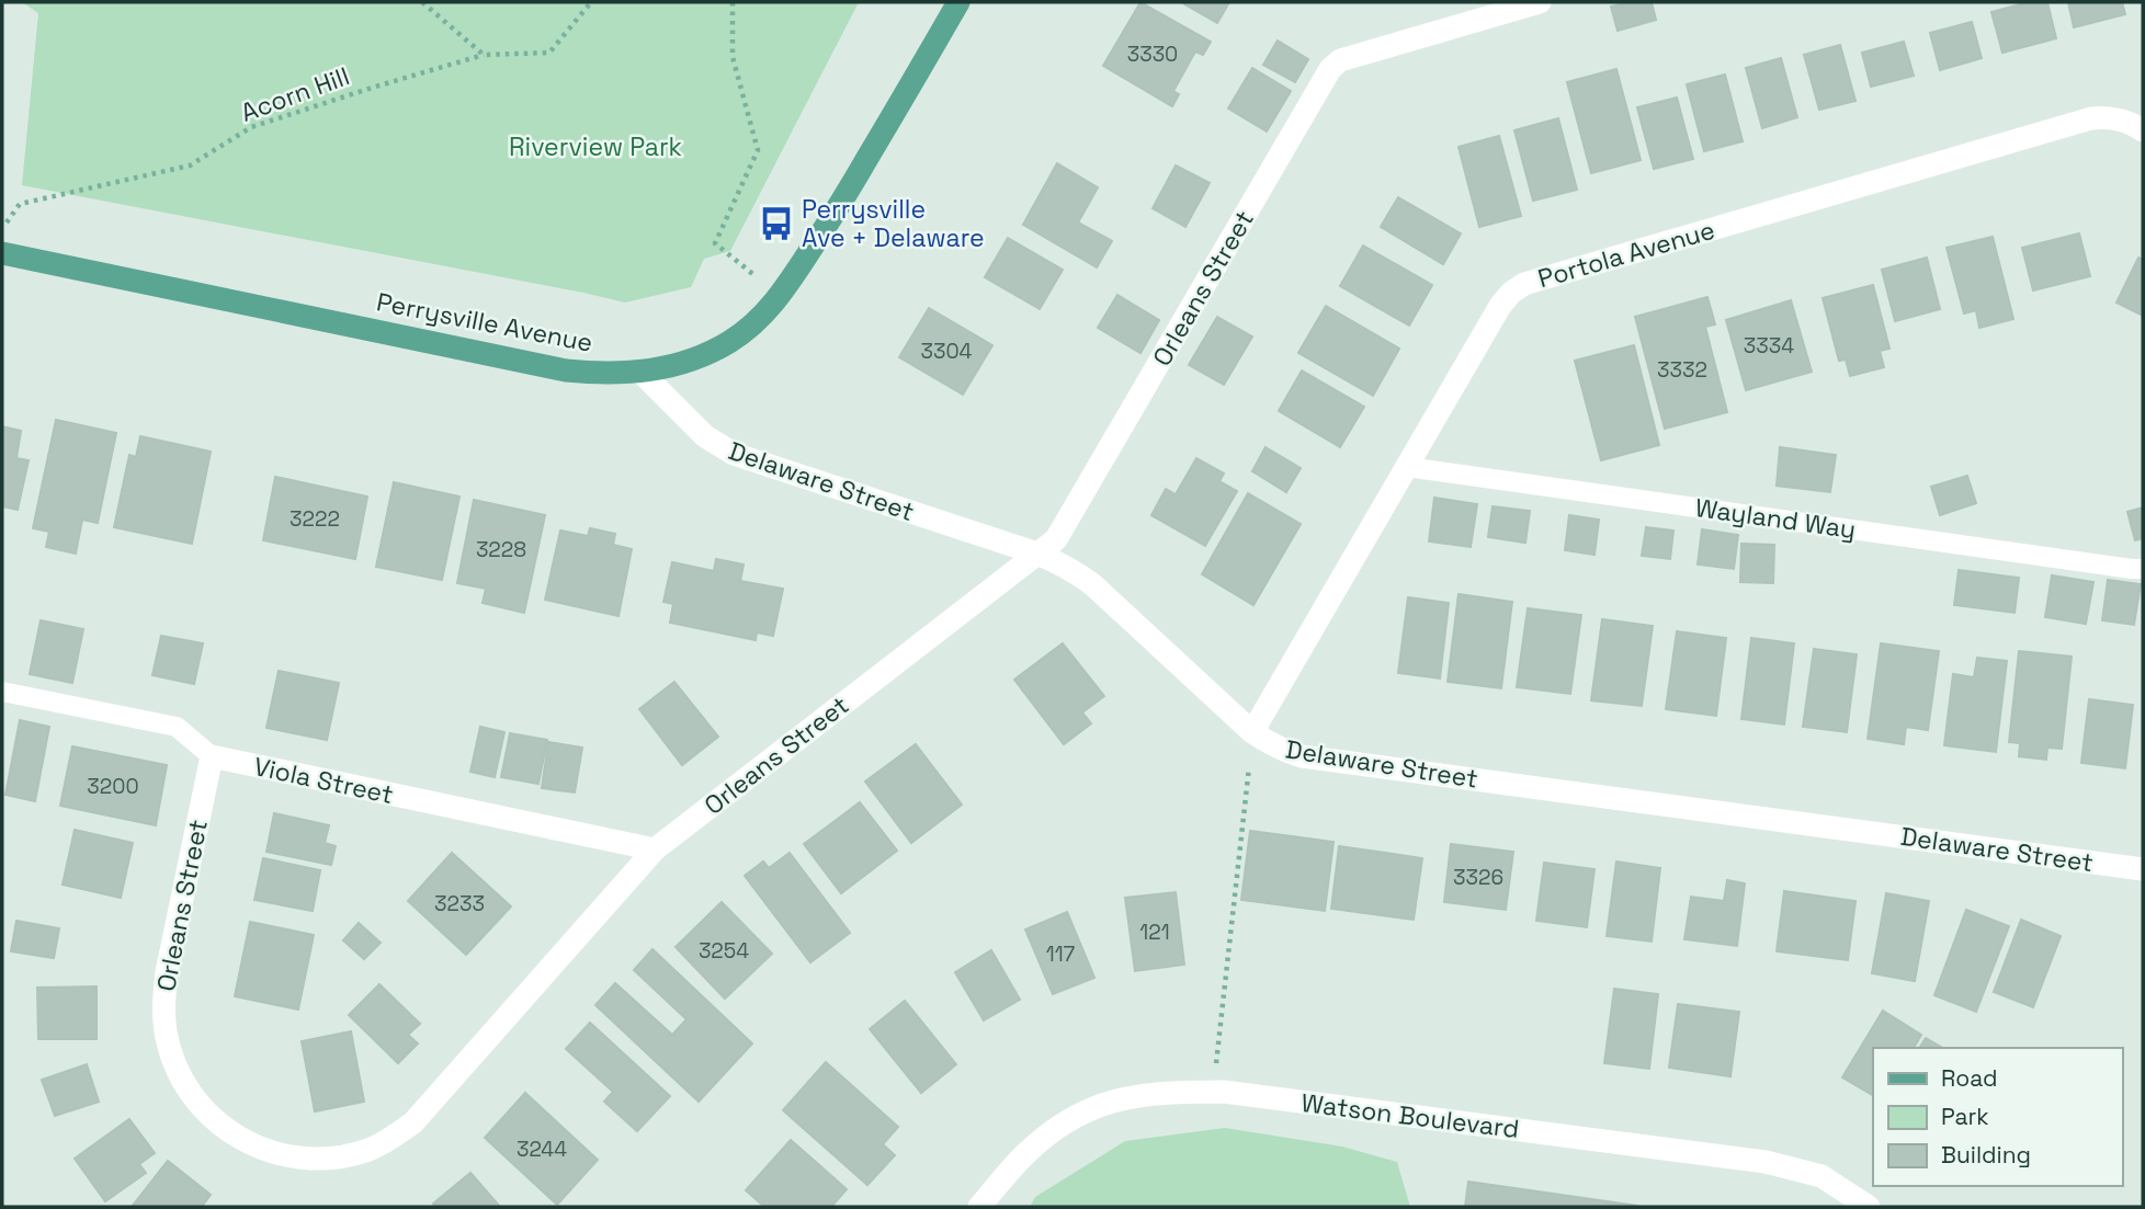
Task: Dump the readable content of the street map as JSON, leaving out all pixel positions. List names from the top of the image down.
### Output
{
  "streets": {
    "main road": ["Perrysville Avenue"],
    "street": [
      "Portola Avenue",
      "Orleans Street",
      "Delaware Street",
      "Viola Street",
      "Watson Boulevard"
    ],
    "lane": ["Wayland Way"],
    "path": ["Acorn Hill"]
  },
  "crossings": [
    ["Portola Avenue", "Delaware Street"],
    ["Portola Avenue", "Wayland Way"],
    ["Orleans Street", "Delaware Street"],
    ["Orleans Street", "Viola Street"],
    ["Perrysville Avenue", "Delaware Street"]
  ],
  "parks": ["Riverview Park"],
  "places": {
    "bus stop": ["Perrysville Ave + Delaware"]
  },
  "house_numbers": [
    "3330",
    "3334",
    "3304",
    "3332",
    "3222",
    "3228",
    "3200",
    "3326",
    "3233",
    "121",
    "3254",
    "117",
    "3244"
  ],
  "legend": ["Road", "Park", "Building"]
}
